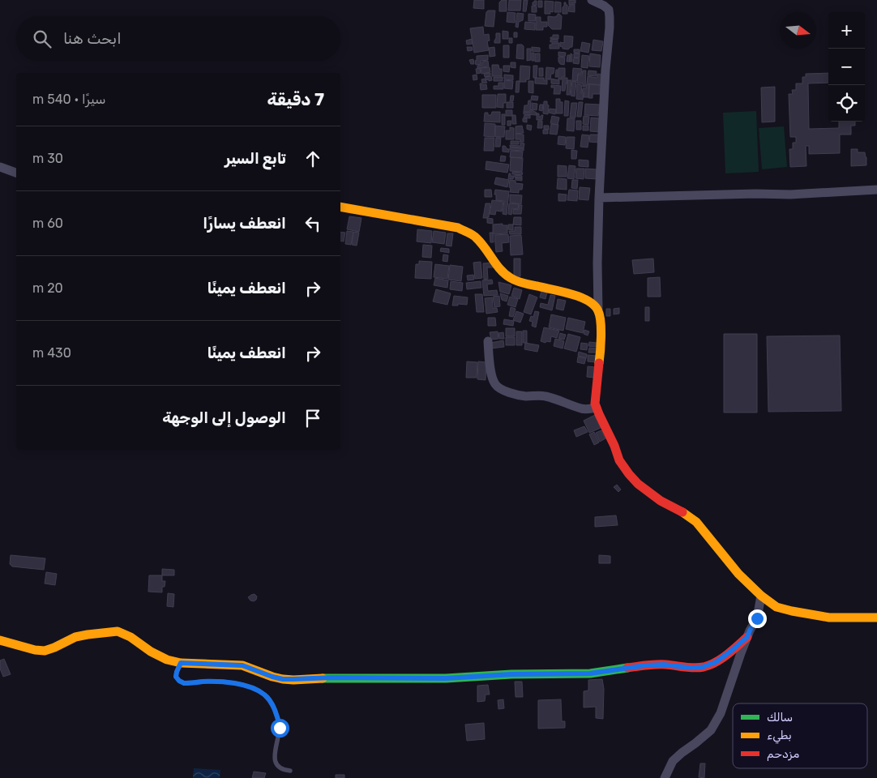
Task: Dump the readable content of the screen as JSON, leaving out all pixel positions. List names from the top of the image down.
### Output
{
  "legend": ["سالك", "بطيء", "مزدحم"],
  "north": "right",
  "page": {
    "map_buttons": ["+", "−"],
    "search": "ابحث هنا",
    "heading": ["7 دقيقة", "سيرًا · 540 m"],
    "list": [
      ["تابع السير", "30 m"],
      ["انعطف يسارًا", "60 m"],
      ["انعطف يمينًا", "20 m"],
      ["انعطف يمينًا", "430 m"],
      "الوصول إلى الوجهة"
    ]
  }
}
